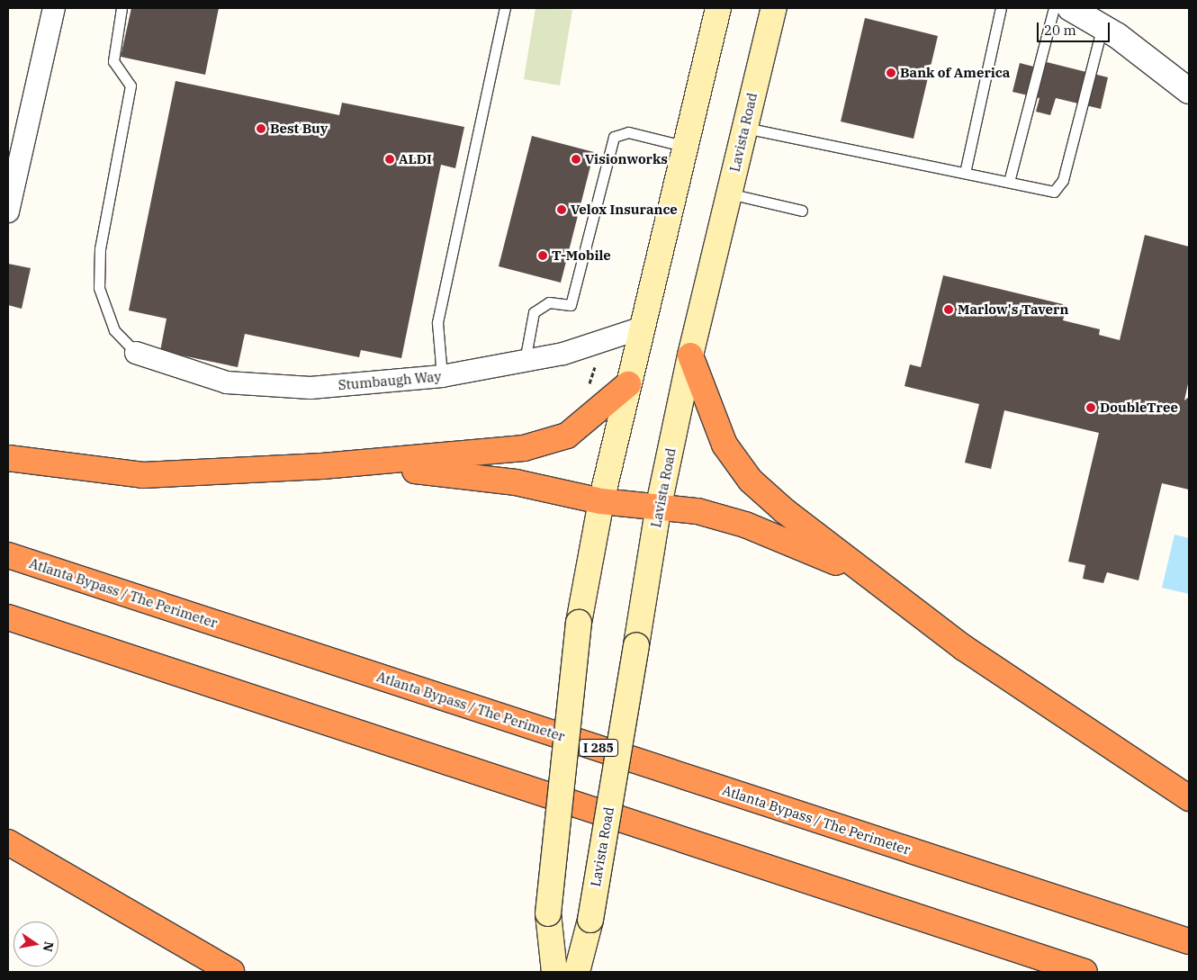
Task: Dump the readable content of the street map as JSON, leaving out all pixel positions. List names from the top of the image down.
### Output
{
  "streets": {
    "highway": ["Atlanta Bypass / The Perimeter", "I 285"],
    "main road": ["Lavista Road"],
    "street": ["Stumbaugh Way"]
  },
  "places": [
    "Bank of America",
    "Best Buy",
    "ALDI",
    "Visionworks",
    "Velox Insurance",
    "T-Mobile",
    "Marlow's Tavern",
    "DoubleTree"
  ],
  "scale_bar": "20 m",
  "north": "right"
}
